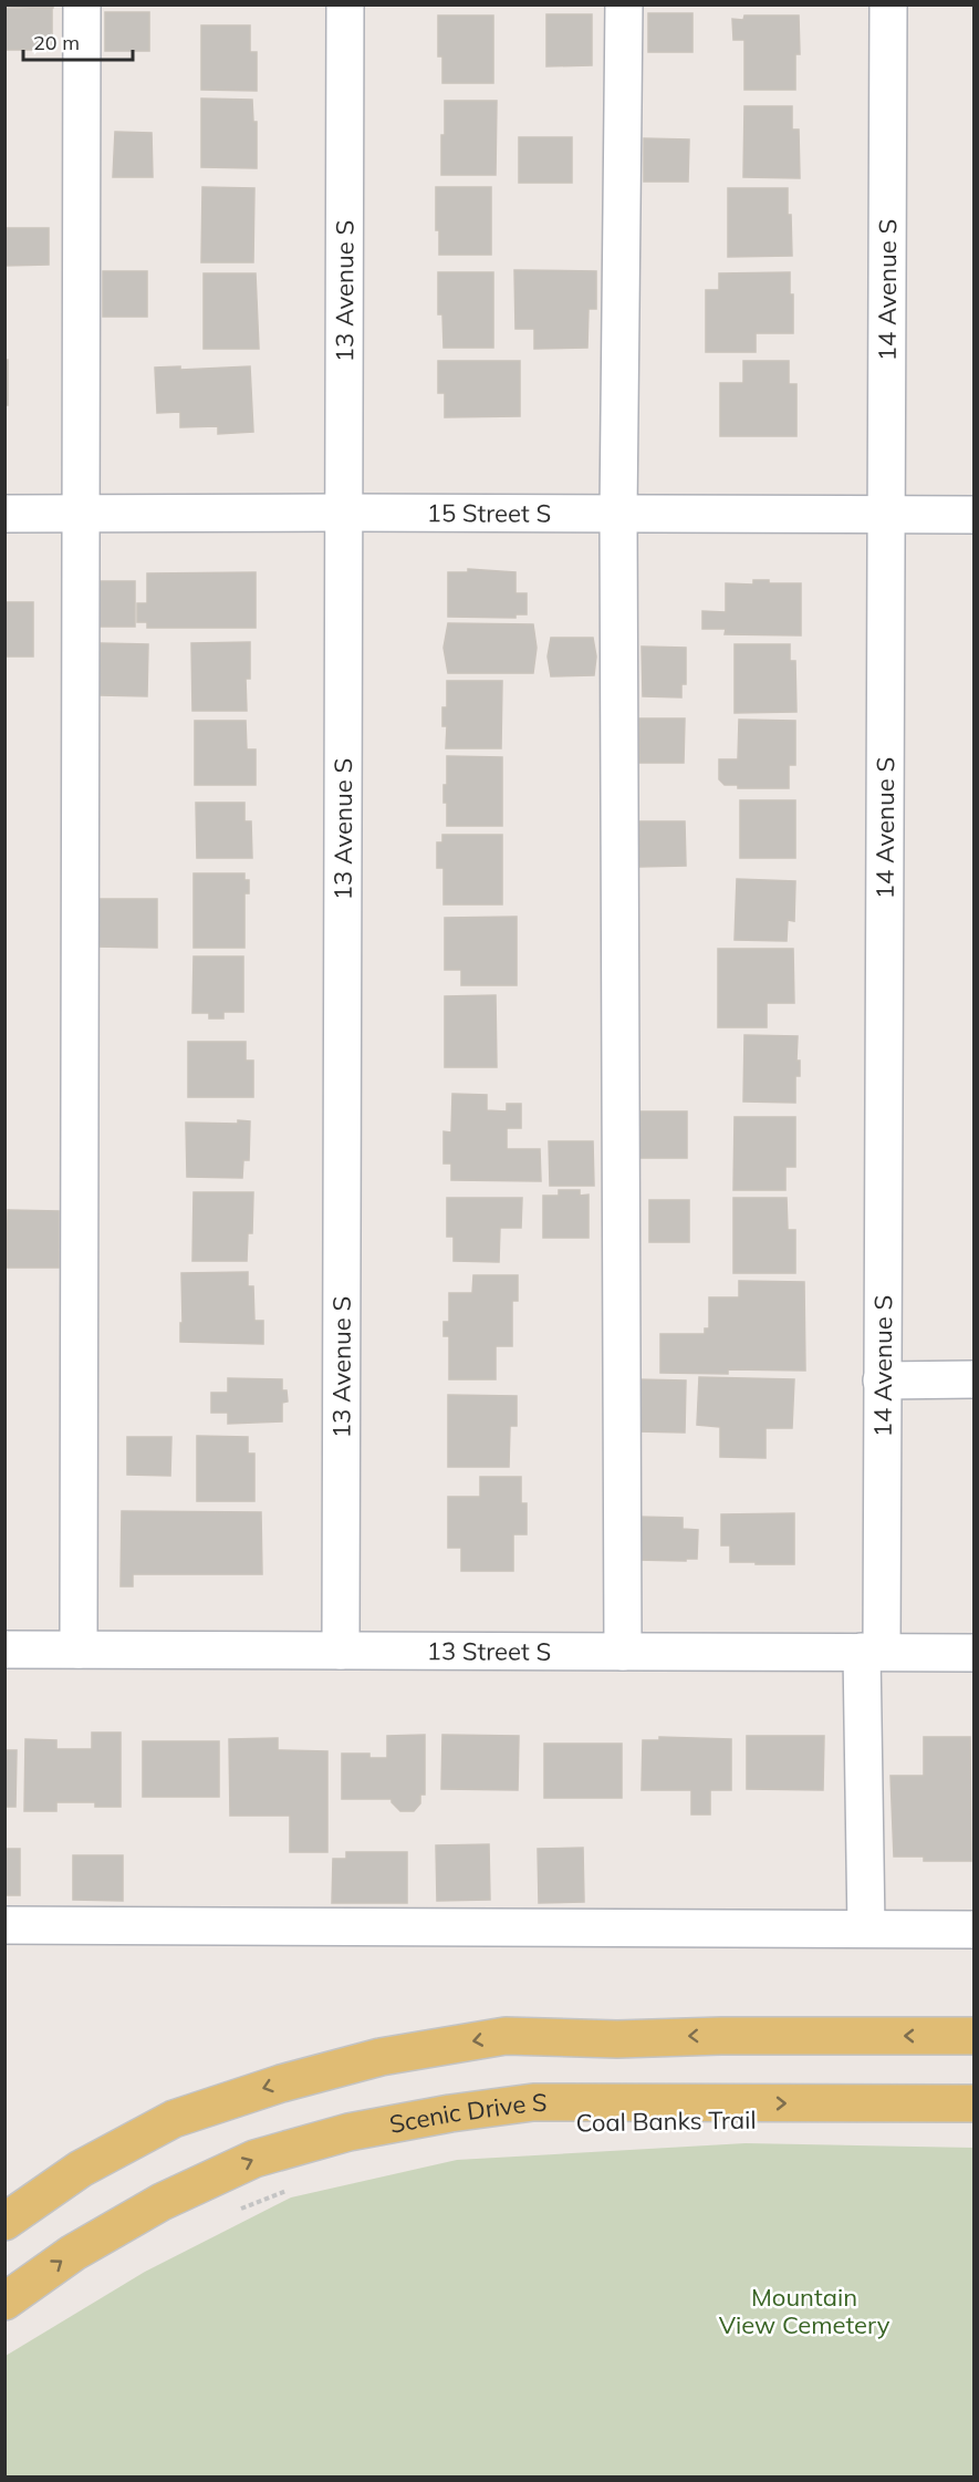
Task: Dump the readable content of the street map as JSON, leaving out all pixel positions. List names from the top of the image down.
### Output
{
  "streets": {
    "main road": ["Scenic Drive S"],
    "street": [
      "13 Avenue S",
      "14 Avenue S",
      "15 Street S",
      "13 Street S"
    ]
  },
  "crossings": [
    ["13 Avenue S", "15 Street S"],
    ["13 Avenue S", "13 Street S"],
    ["14 Avenue S", "15 Street S"],
    ["14 Avenue S", "13 Street S"]
  ],
  "parks": ["Mountain View Cemetery"],
  "scale_bar": "20 m"
}
